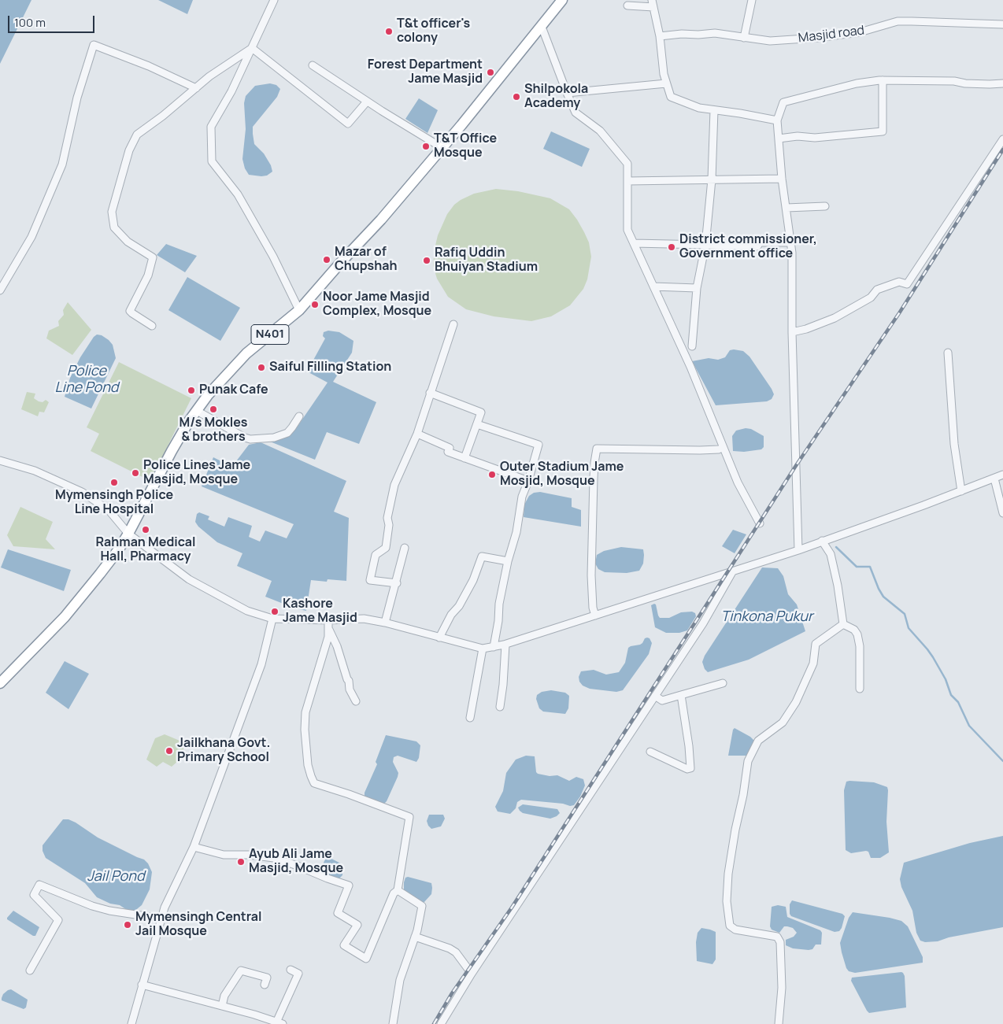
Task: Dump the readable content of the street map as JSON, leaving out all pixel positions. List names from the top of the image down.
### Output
{
  "streets": {
    "highway": ["N401"],
    "street": ["Masjid road"]
  },
  "water": ["Police Line Pond", "Tinkona Pukur", "Jail Pond"],
  "places": [
    "T&t officer's colony",
    "Forest Department Jame Masjid",
    "Shilpokola Academy",
    "T&T Office Mosque",
    "District commissioner, Government office",
    "Mazar of Chupshah",
    "Rafiq Uddin Bhuiyan Stadium",
    "Noor Jame Masjid Complex, Mosque",
    "Saiful Filling Station",
    "Punak Cafe",
    "M/s Mokles & brothers",
    "Police Lines Jame Masjid, Mosque",
    "Outer Stadium Jame Mosjid, Mosque",
    "Mymensingh Police Line Hospital",
    "Rahman Medical Hall, Pharmacy",
    "Kashore Jame Masjid",
    "Jailkhana Govt. Primary School",
    "Ayub Ali Jame Masjid, Mosque",
    "Mymensingh Central Jail Mosque"
  ],
  "scale_bar": "100 m"
}
